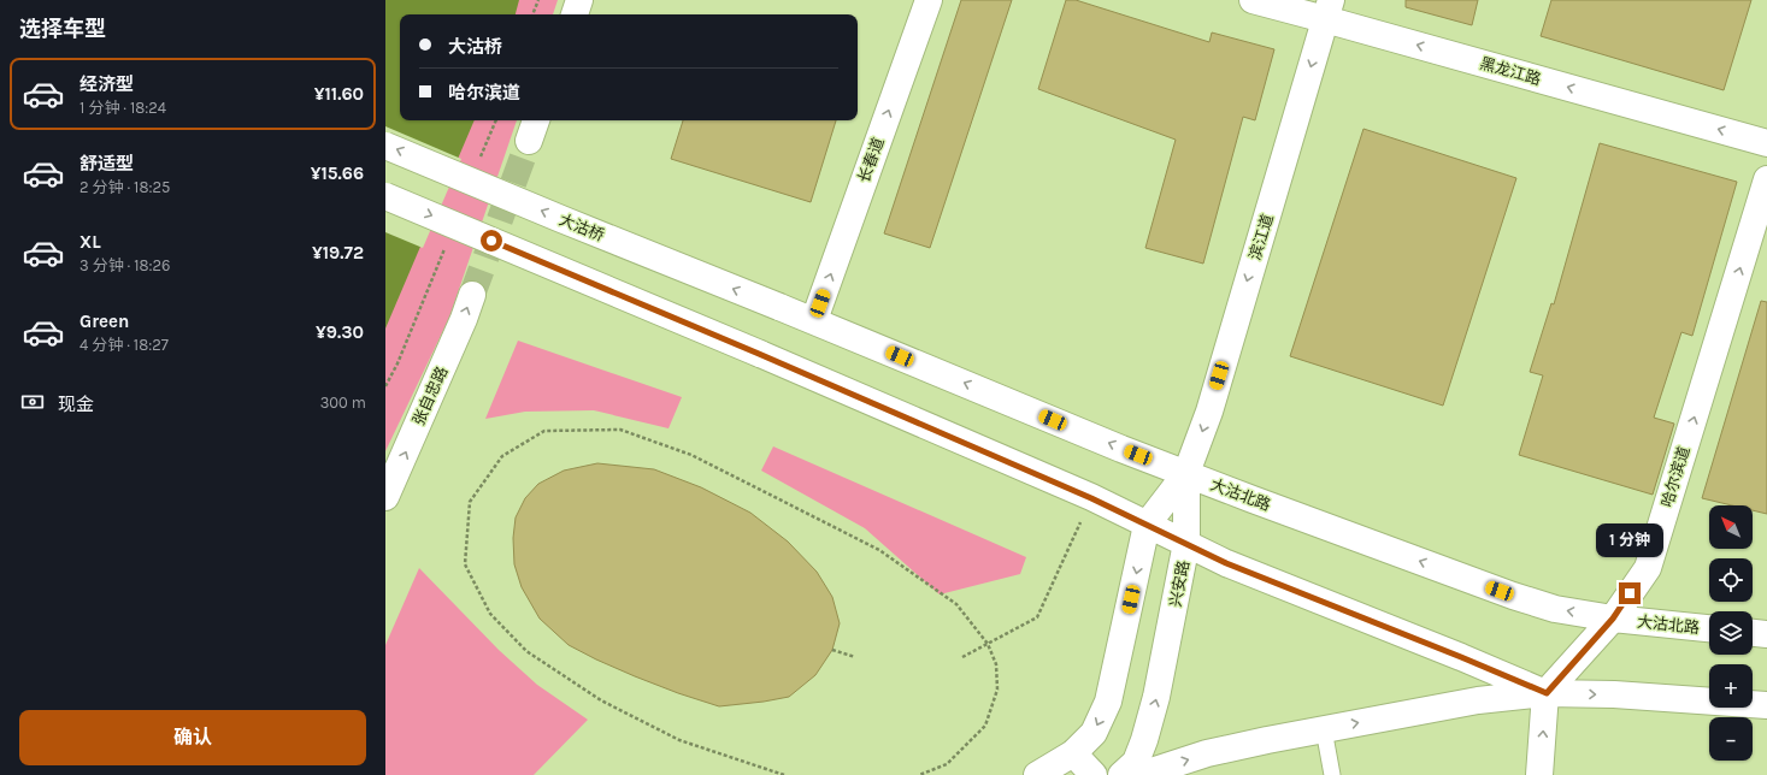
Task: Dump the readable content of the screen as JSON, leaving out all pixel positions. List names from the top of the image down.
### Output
{
  "streets": {
    "main road": [
      "黑龙江路",
      "长春道",
      "大沽桥",
      "滨江道",
      "张自忠路",
      "哈尔滨道",
      "大沽北路",
      "兴安路"
    ]
  },
  "crossings": [
    ["黑龙江路", "滨江道"],
    ["长春道", "大沽北路"],
    ["大沽桥", "大沽北路"],
    ["滨江道", "大沽北路"],
    ["滨江道", "兴安路"],
    ["哈尔滨道", "大沽北路"],
    ["大沽北路", "兴安路"]
  ],
  "one_way": [
    "黑龙江路",
    "长春道",
    "滨江道",
    "张自忠路",
    "哈尔滨道"
  ],
  "north": "top left",
  "page": {
    "heading": "选择车型",
    "banner": ["大沽桥", "哈尔滨道"],
    "list": [
      {
        "name": "经济型",
        "note": "1 分钟 · 18:24",
        "value": "¥11.60"
      },
      {
        "name": "舒适型",
        "note": "2 分钟 · 18:25",
        "value": "¥15.66"
      },
      {
        "name": "XL",
        "note": "3 分钟 · 18:26",
        "value": "¥19.72"
      },
      {
        "name": "Green",
        "note": "4 分钟 · 18:27",
        "value": "¥9.30"
      }
    ],
    "pay": ["现金", "300 m"],
    "map_buttons": ["+", "−"],
    "bubble": "1 分钟",
    "buttons": "确认"
  }
}
